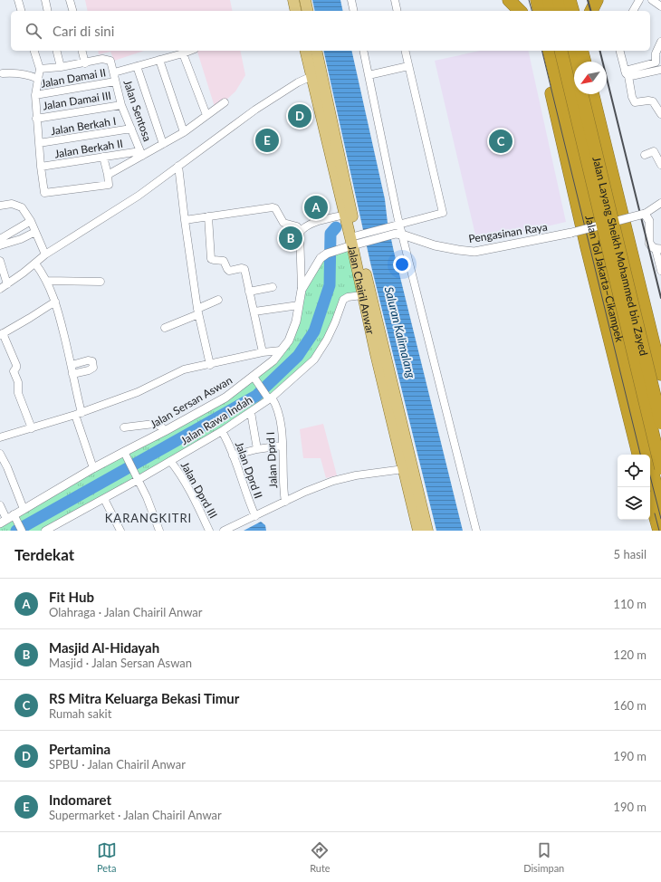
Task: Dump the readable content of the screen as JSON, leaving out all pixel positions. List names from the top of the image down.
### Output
{
  "streets": {
    "highway": ["Jalan Layang Sheikh Mohammed bin Zayed", "Jalan Tol Jakarta–Cikampek"],
    "main road": ["Jalan Chairil Anwar"],
    "street": [
      "Jalan Damai II",
      "Jalan Damai III",
      "Jalan Sentosa",
      "Jalan Berkah I",
      "Jalan Berkah II",
      "Pengasinan Raya",
      "Jalan Sersan Aswan",
      "Jalan Rawa Indah",
      "Jalan Dprd I",
      "Jalan Dprd II",
      "Jalan Dprd III"
    ]
  },
  "crossings": [
    ["Jalan Damai II", "Jalan Sentosa"],
    ["Jalan Damai III", "Jalan Sentosa"],
    ["Jalan Sentosa", "Jalan Berkah I"],
    ["Jalan Sentosa", "Jalan Berkah II"],
    ["Jalan Chairil Anwar", "Jalan Sersan Aswan"],
    ["Jalan Chairil Anwar", "Jalan Rawa Indah"],
    ["Jalan Sersan Aswan", "Jalan Dprd I"],
    ["Jalan Rawa Indah", "Jalan Dprd I"],
    ["Jalan Rawa Indah", "Jalan Dprd II"],
    ["Jalan Rawa Indah", "Jalan Dprd III"]
  ],
  "districts": ["KARANGKITRI"],
  "water": ["Saluran Kalimalang"],
  "north": "bottom left",
  "page": {
    "search": "Cari di sini",
    "pins": [
      "D",
      "E",
      "C",
      "A",
      "B"
    ],
    "heading": ["Terdekat", "5 hasil"],
    "list": [
      {
        "mark": "A",
        "name": "Fit Hub",
        "note": "Olahraga · Jalan Chairil Anwar",
        "value": "110 m"
      },
      {
        "mark": "B",
        "name": "Masjid Al-Hidayah",
        "note": "Masjid · Jalan Sersan Aswan",
        "value": "120 m"
      },
      {
        "mark": "C",
        "name": "RS Mitra Keluarga Bekasi Timur",
        "note": "Rumah sakit",
        "value": "160 m"
      },
      {
        "mark": "D",
        "name": "Pertamina",
        "note": "SPBU · Jalan Chairil Anwar",
        "value": "190 m"
      },
      {
        "mark": "E",
        "name": "Indomaret",
        "note": "Supermarket · Jalan Chairil Anwar",
        "value": "190 m"
      }
    ],
    "nav": ["Peta", "Rute", "Disimpan"]
  }
}
